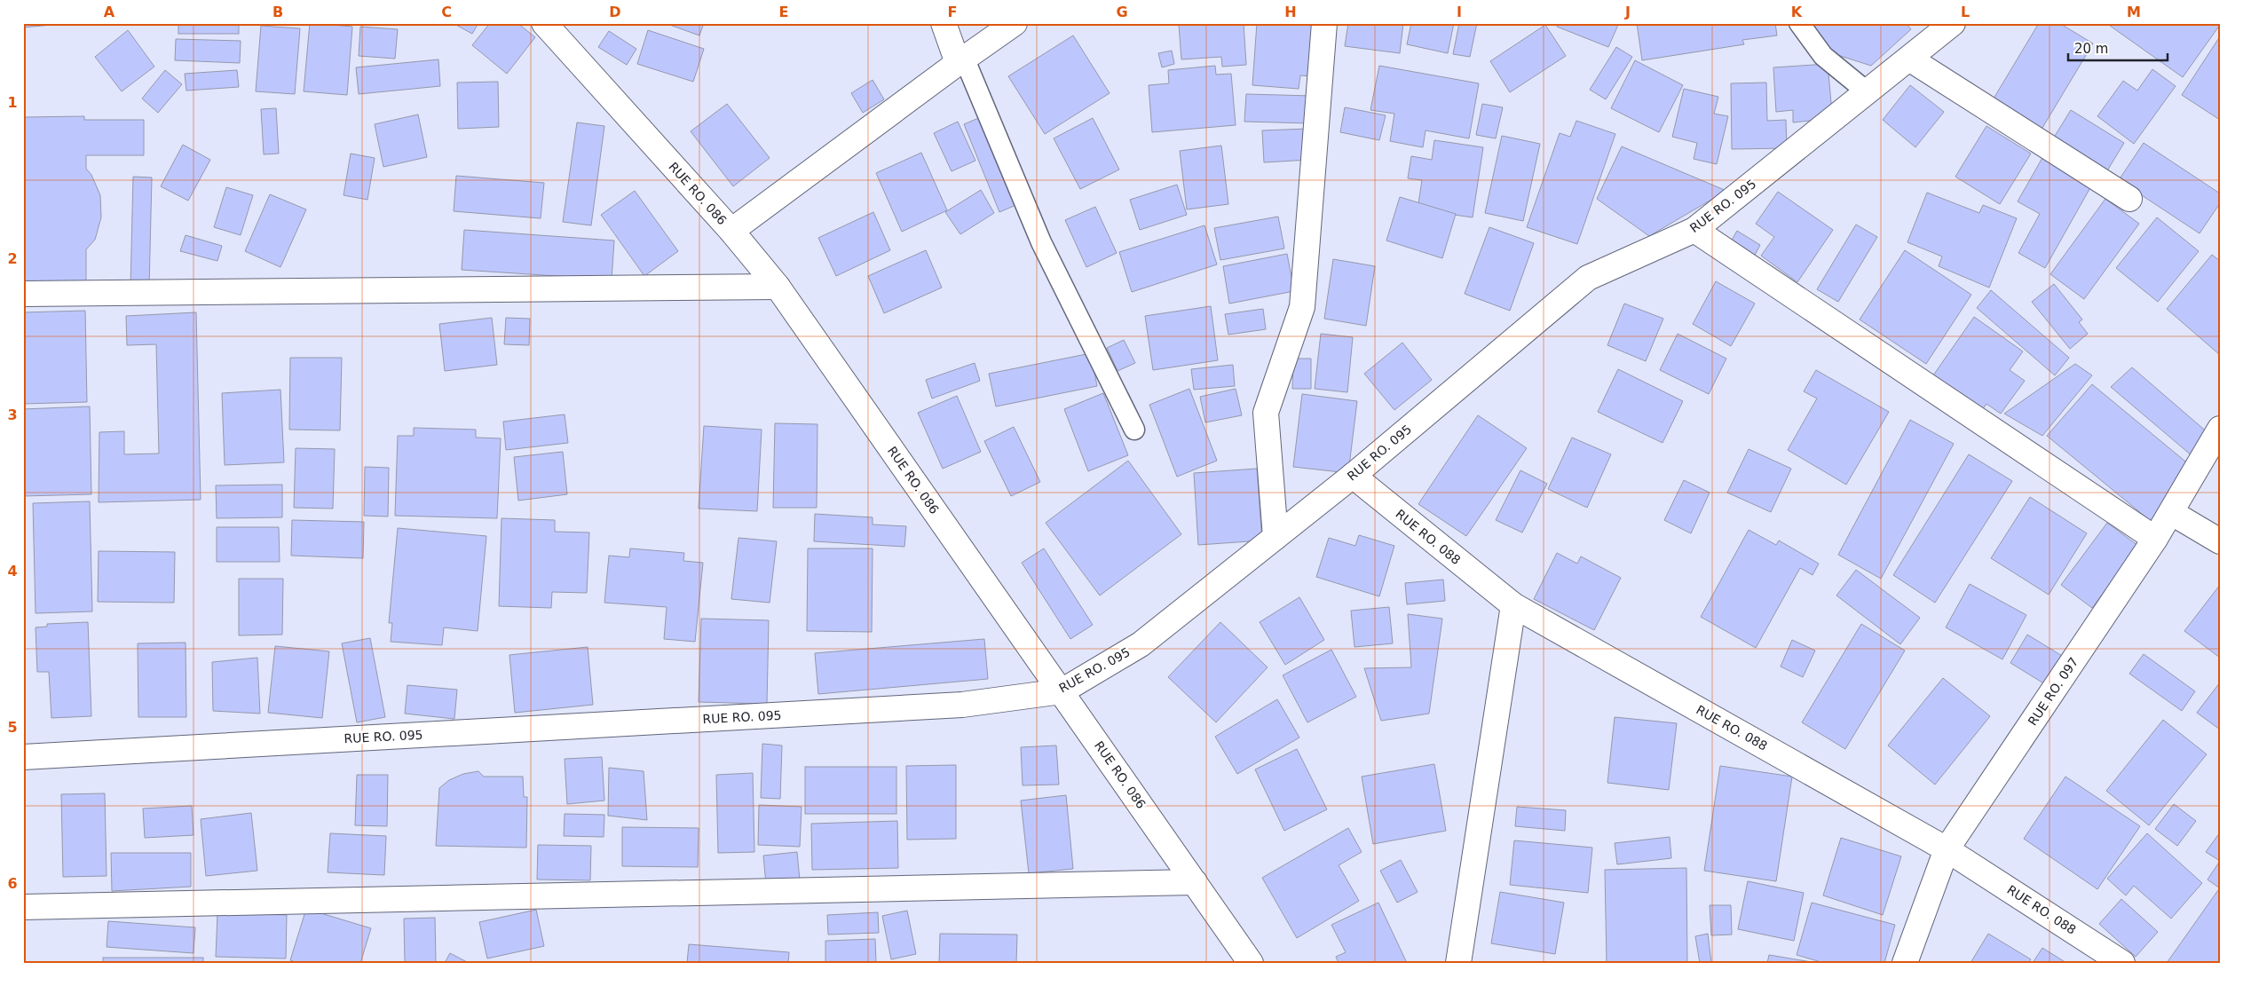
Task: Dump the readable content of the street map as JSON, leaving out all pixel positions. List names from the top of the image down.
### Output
{
  "streets": {
    "street": [
      "RUE RO. 086",
      "RUE RO. 095",
      "RUE RO. 088",
      "RUE RO. 097"
    ]
  },
  "crossings": [
    ["RUE RO. 086", "RUE RO. 095"],
    ["RUE RO. 095", "RUE RO. 088"],
    ["RUE RO. 088", "RUE RO. 097"]
  ],
  "scale_bar": "20 m",
  "grid": {
    "columns": [
      "A",
      "B",
      "C",
      "D",
      "E",
      "F",
      "G",
      "H",
      "I",
      "J",
      "K",
      "L",
      "M"
    ],
    "rows": [
      "1",
      "2",
      "3",
      "4",
      "5",
      "6"
    ]
  }
}
